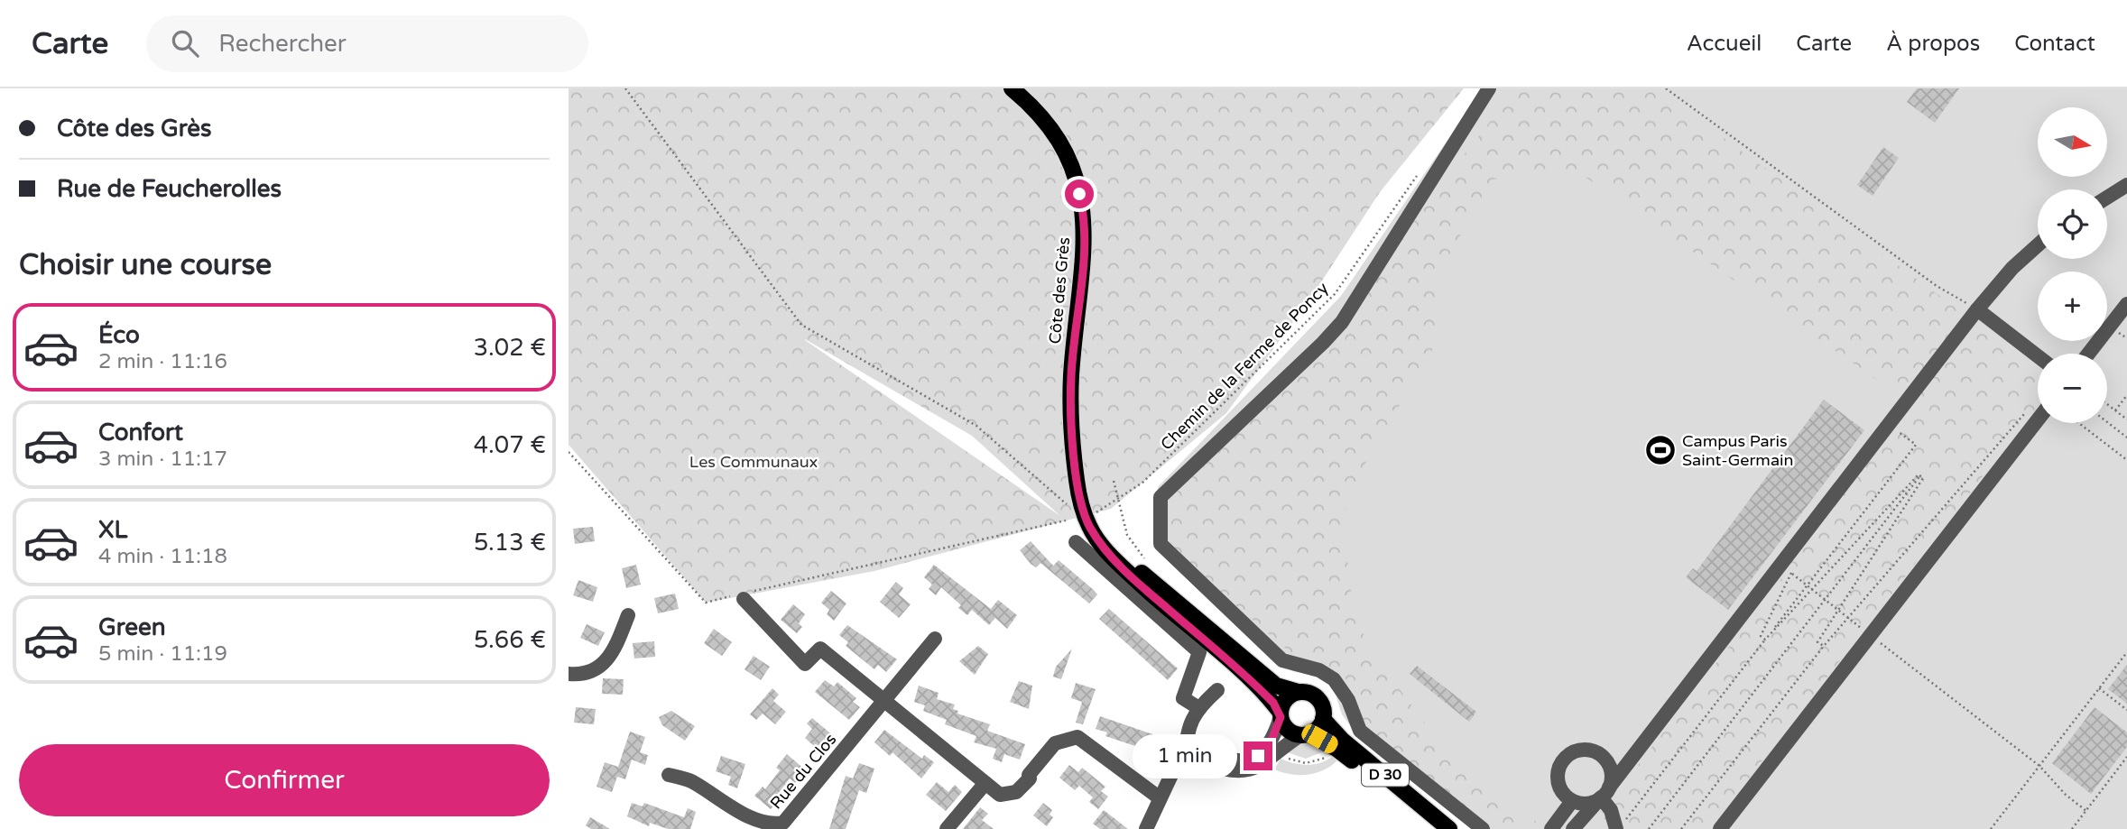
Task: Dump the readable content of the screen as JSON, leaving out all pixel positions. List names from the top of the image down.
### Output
{
  "streets": {
    "main road": ["Côte des Grès", "D 30"],
    "street": ["Rue du Clos"],
    "path": ["Chemin de la Ferme de Poncy"]
  },
  "crossings": [
    ["Côte des Grès", "Chemin de la Ferme de Poncy"],
    ["Côte des Grès", "D 30"]
  ],
  "parks": ["Les Communaux"],
  "places": {
    "sports": ["Campus Paris Saint-Germain"]
  },
  "north": "right",
  "page": {
    "header": "Carte",
    "search": "Rechercher",
    "nav": [
      "Accueil",
      "Carte",
      "À propos",
      "Contact"
    ],
    "banner": ["Côte des Grès", "Rue de Feucherolles"],
    "map_buttons": ["+", "−"],
    "heading": "Choisir une course",
    "list": [
      {
        "name": "Éco",
        "note": "2 min · 11:16",
        "value": "3.02 €"
      },
      {
        "name": "Confort",
        "note": "3 min · 11:17",
        "value": "4.07 €"
      },
      {
        "name": "XL",
        "note": "4 min · 11:18",
        "value": "5.13 €"
      },
      {
        "name": "Green",
        "note": "5 min · 11:19",
        "value": "5.66 €"
      }
    ],
    "buttons": "Confirmer",
    "bubble": "1 min"
  }
}
